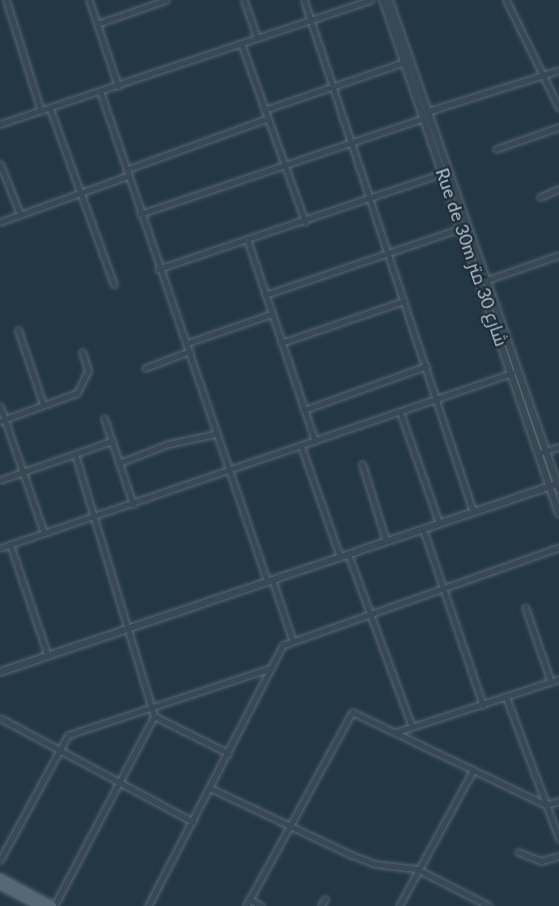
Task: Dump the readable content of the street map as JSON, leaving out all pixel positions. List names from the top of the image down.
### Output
{
  "streets": {
    "street": ["Rue de 30m شارع 30 متر"]
  }
}
